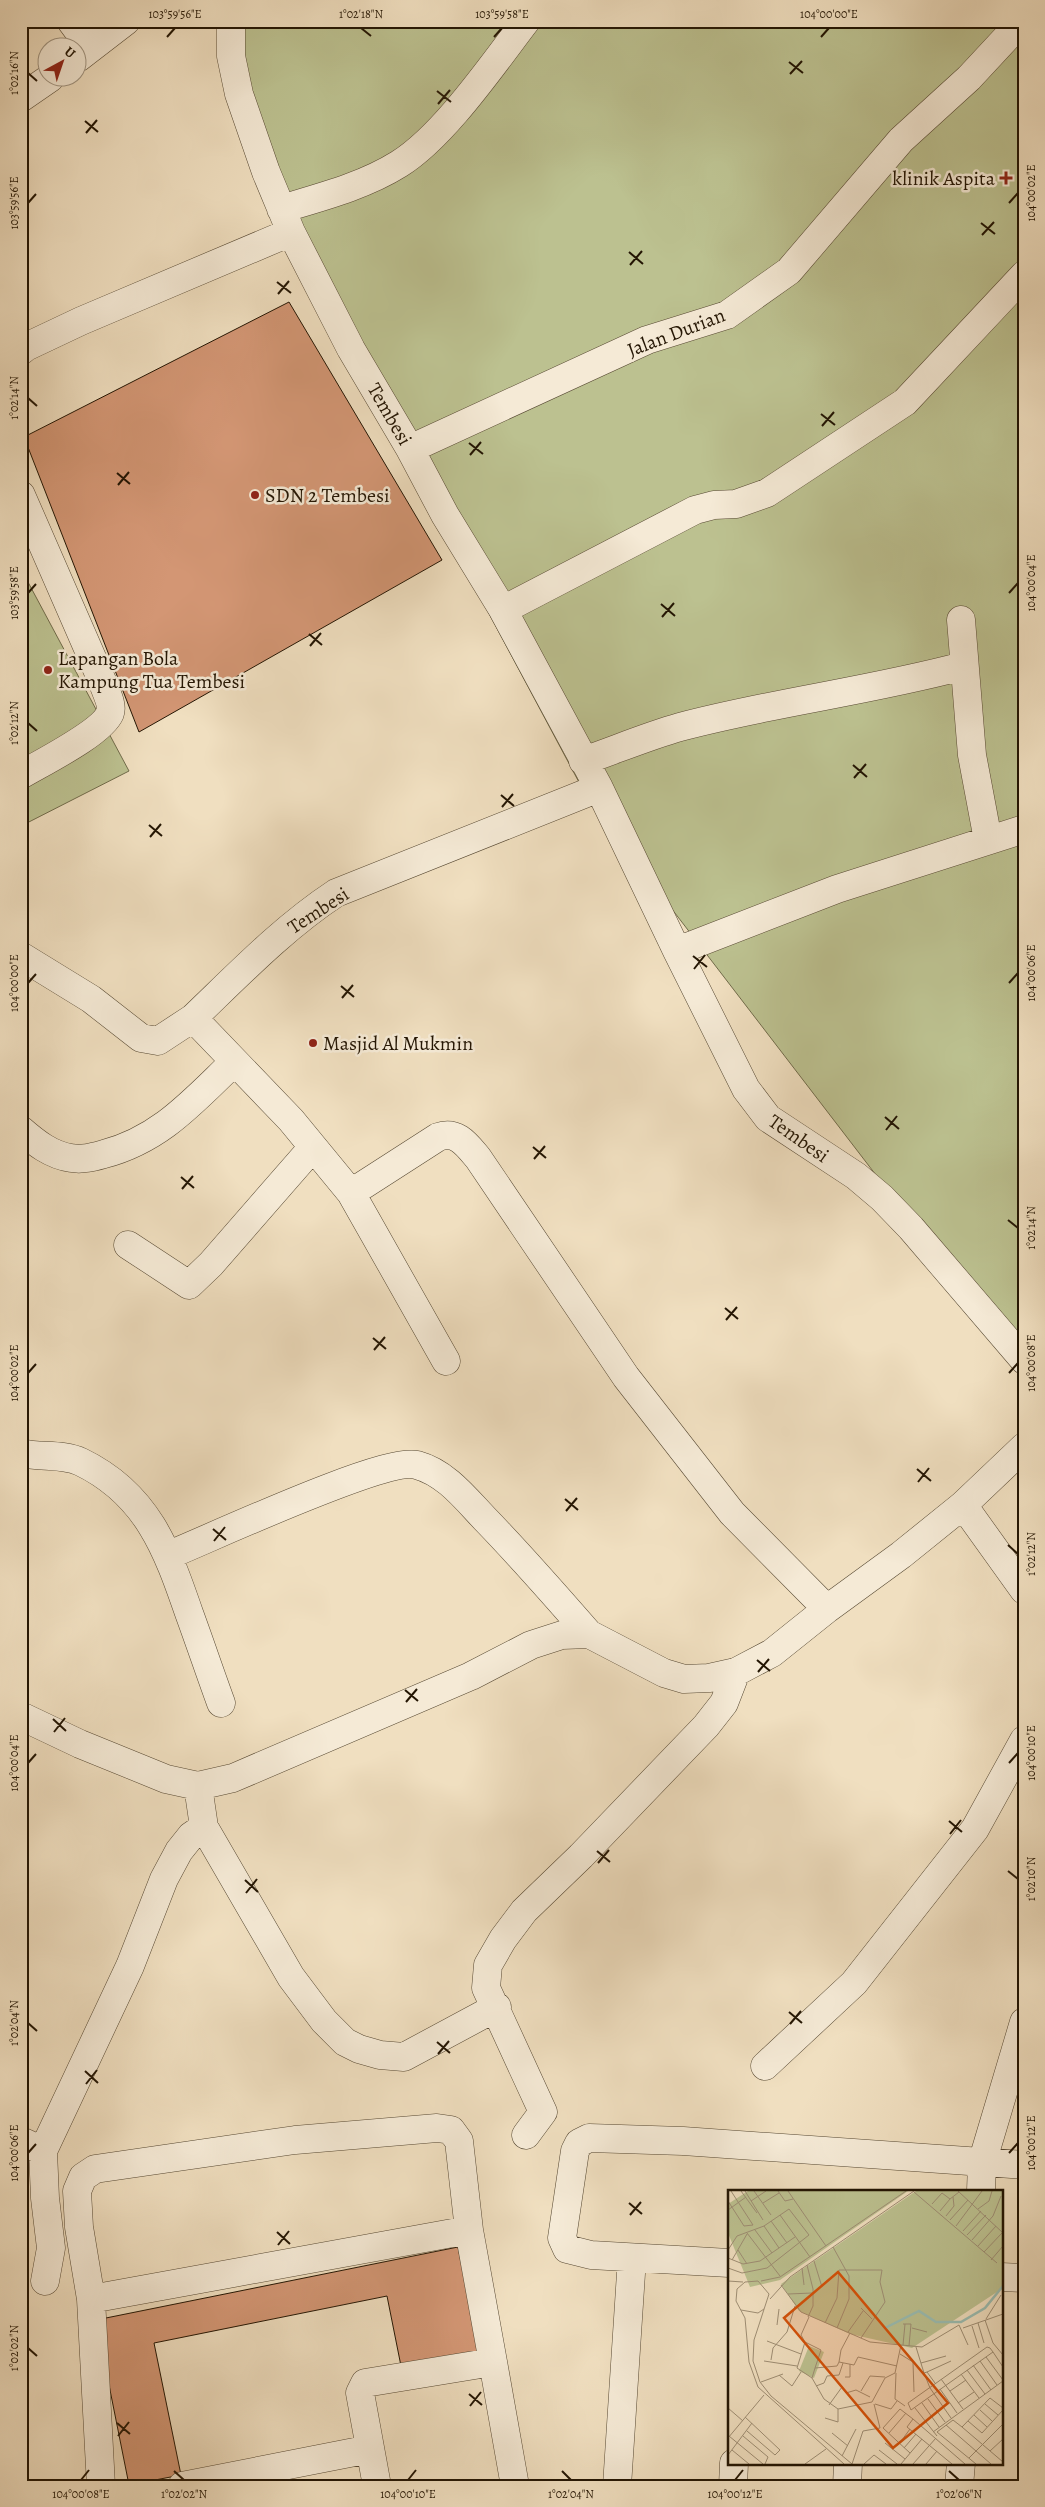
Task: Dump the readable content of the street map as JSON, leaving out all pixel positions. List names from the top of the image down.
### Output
{
  "streets": {
    "street": ["Jalan Durian", "Tembesi"]
  },
  "crossings": [
    ["Jalan Durian", "Tembesi"]
  ],
  "places": {
    "health": ["klinik Aspita"],
    "other": ["SDN 2 Tembesi", "Lapangan Bola Kampung Tua Tembesi", "Masjid Al Mukmin"]
  },
  "north": "top right",
  "coordinates": [
    "103°59'56\"E",
    "1°02'18\"N",
    "103°59'58\"E",
    "104°00'00\"E",
    "1°02'16\"N",
    "104°00'02\"E",
    "1°02'14\"N",
    "104°00'04\"E",
    "1°02'12\"N",
    "104°00'06\"E",
    "104°00'08\"E",
    "104°00'10\"E",
    "1°02'10\"N",
    "1°02'04\"N",
    "104°00'12\"E",
    "1°02'02\"N",
    "1°02'06\"N"
  ]
}
